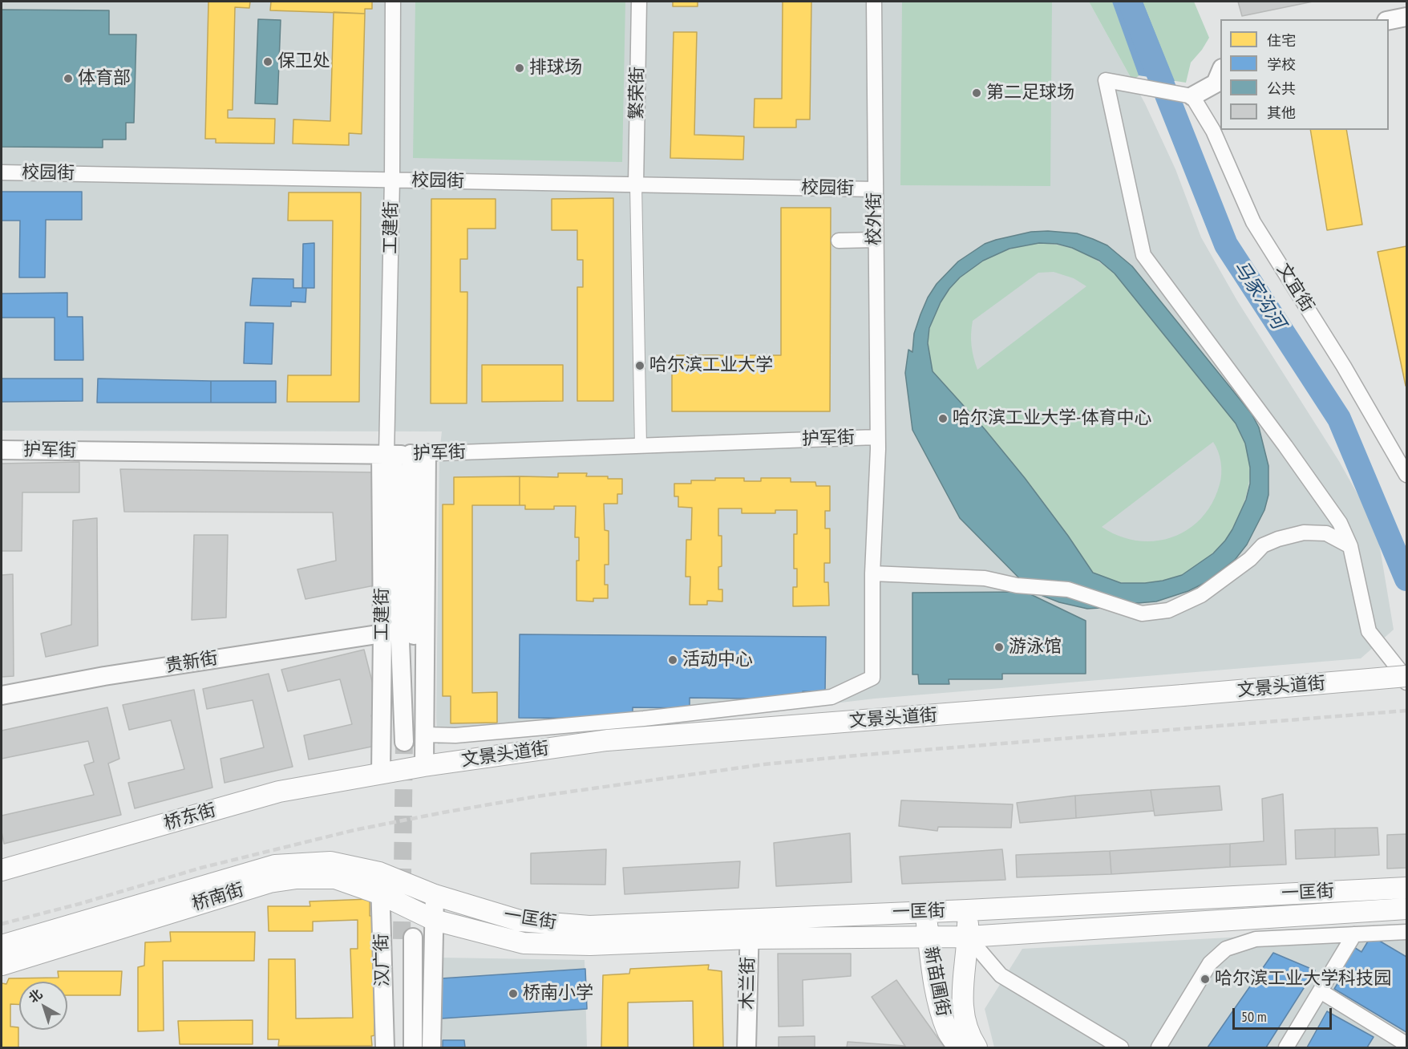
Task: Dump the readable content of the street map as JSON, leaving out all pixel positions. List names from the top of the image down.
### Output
{
  "streets": {
    "main road": [
      "文景头道街",
      "桥东街",
      "一匡街",
      "桥南街",
      "新苗圃街"
    ],
    "street": [
      "繁荣街",
      "校园街",
      "校外街",
      "工建街",
      "文宜街",
      "护军街",
      "贵新街",
      "汉广街",
      "木兰街"
    ]
  },
  "crossings": [
    ["繁荣街", "校园街"],
    ["校园街", "校外街"],
    ["校园街", "工建街"],
    ["校外街", "工建街"],
    ["校外街", "护军街"],
    ["工建街", "护军街"],
    ["工建街", "贵新街"],
    ["工建街", "文景头道街"],
    ["工建街", "桥东街"],
    ["文景头道街", "桥东街"],
    ["一匡街", "桥南街"],
    ["一匡街", "新苗圃街"],
    ["一匡街", "木兰街"],
    ["桥南街", "汉广街"]
  ],
  "water": ["马家沟河"],
  "places": [
    "保卫处",
    "排球场",
    "体育部",
    "第二足球场",
    "哈尔滨工业大学",
    "哈尔滨工业大学-体育中心",
    "游泳馆",
    "活动中心",
    "哈尔滨工业大学科技园",
    "桥南小学"
  ],
  "legend": [
    "住宅",
    "学校",
    "公共",
    "其他"
  ],
  "scale_bar": "50 m",
  "north": "top left"
}
